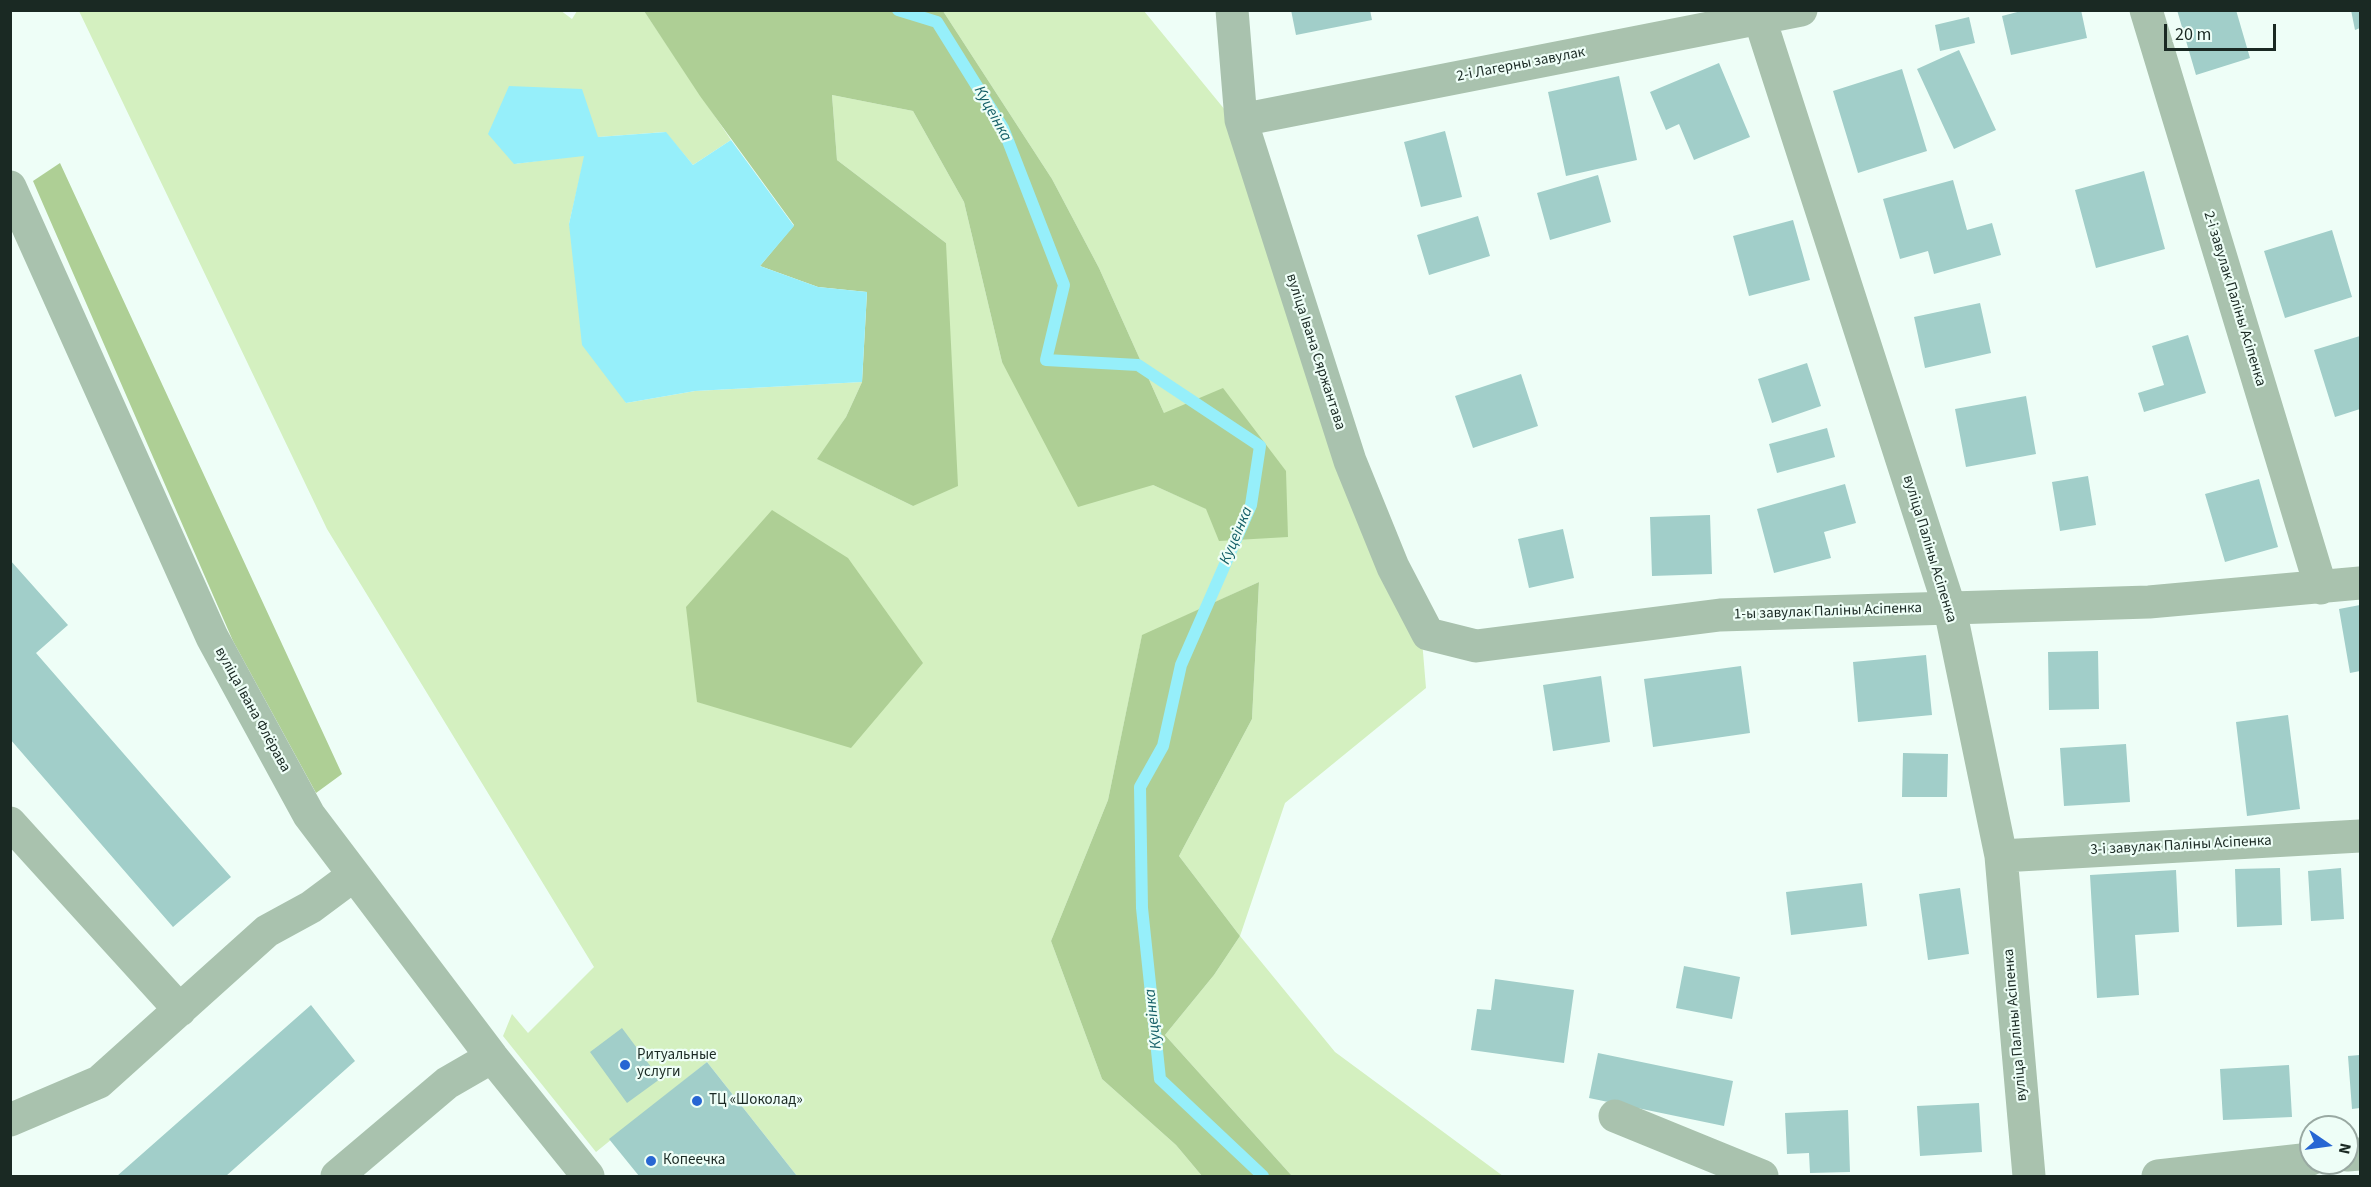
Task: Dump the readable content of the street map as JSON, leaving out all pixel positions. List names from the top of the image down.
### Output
{
  "streets": {
    "street": [
      "2-і Лагерны завулак",
      "2-і завулак Паліны Асіпенка",
      "вуліца Івана Сяржантава",
      "вуліца Паліны Асіпенка",
      "1-ы завулак Паліны Асіпенка",
      "вуліца Івана Флёрава",
      "3-і завулак Паліны Асіпенка"
    ]
  },
  "crossings": [
    ["2-і Лагерны завулак", "вуліца Івана Сяржантава"],
    ["2-і Лагерны завулак", "вуліца Паліны Асіпенка"],
    ["2-і завулак Паліны Асіпенка", "1-ы завулак Паліны Асіпенка"],
    ["вуліца Івана Сяржантава", "1-ы завулак Паліны Асіпенка"],
    ["вуліца Паліны Асіпенка", "1-ы завулак Паліны Асіпенка"],
    ["вуліца Паліны Асіпенка", "3-і завулак Паліны Асіпенка"]
  ],
  "water": ["Куцеінка"],
  "places": ["Ритуальные услуги", "ТЦ «Шоколад»", "Копеечка"],
  "scale_bar": "20 m",
  "north": "right"
}
